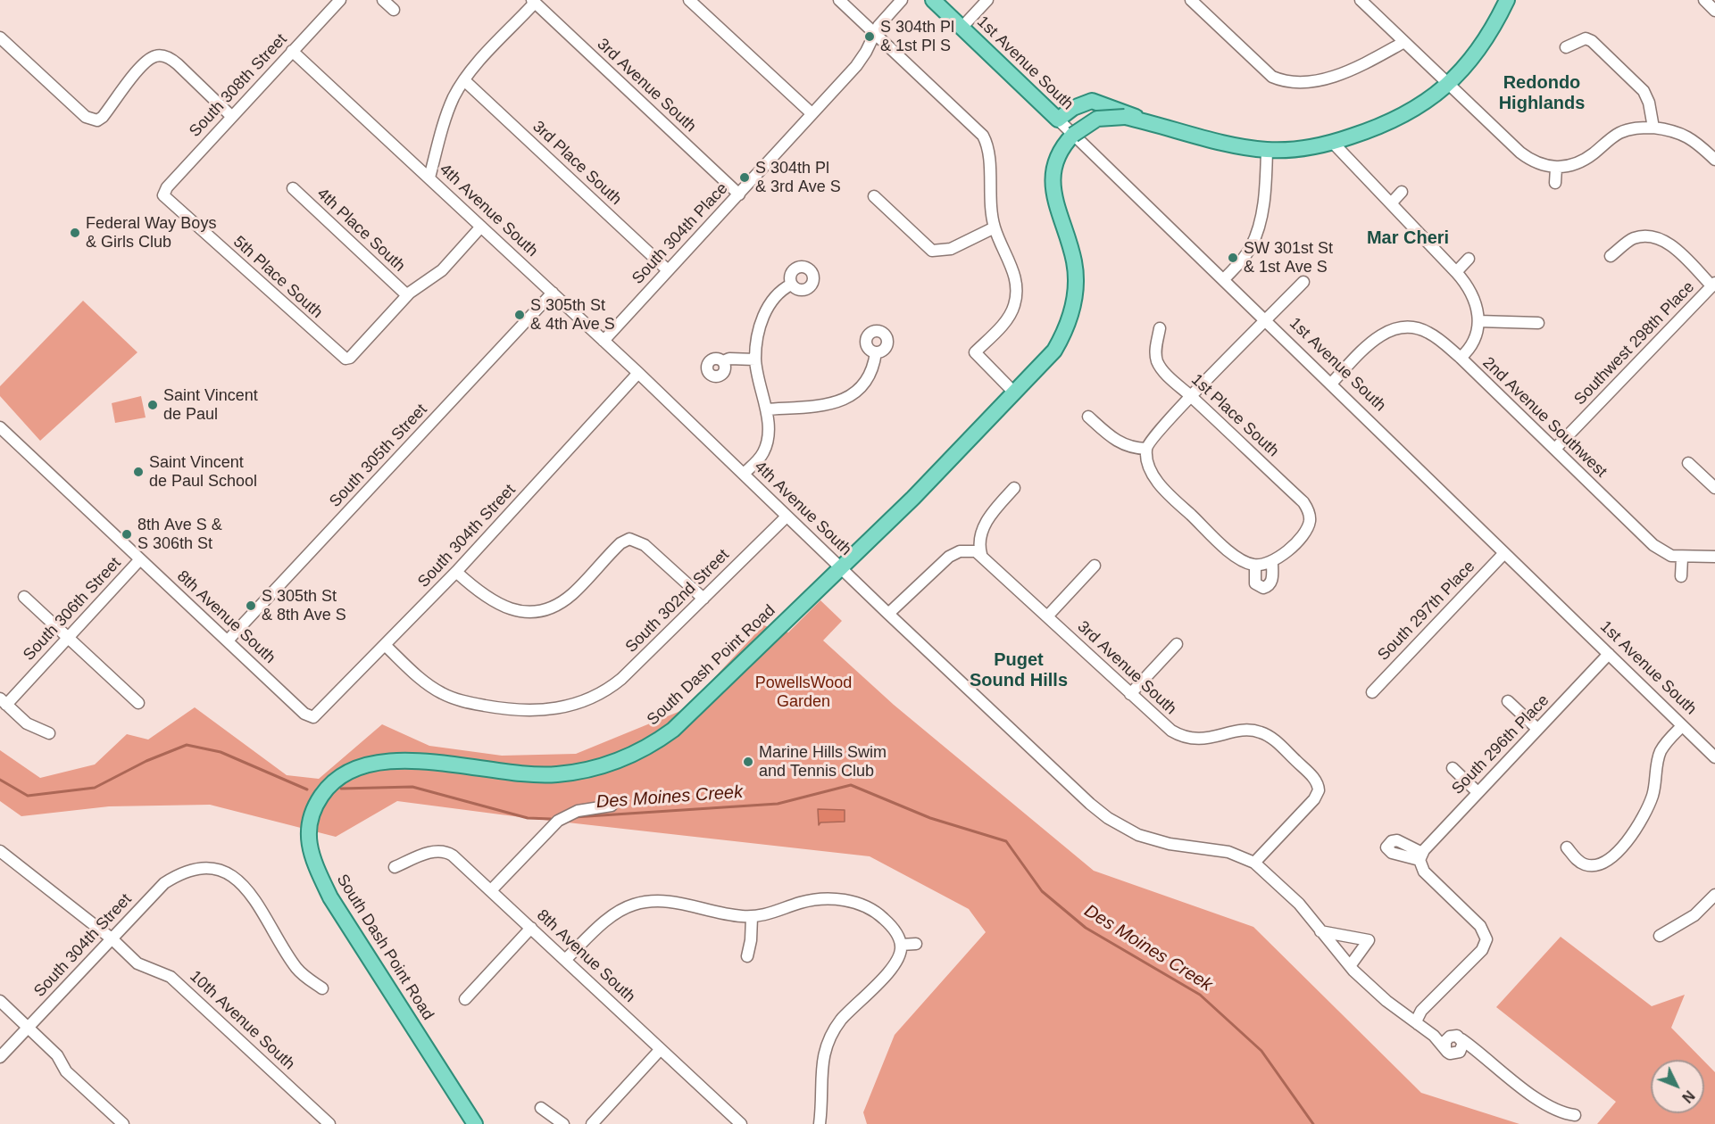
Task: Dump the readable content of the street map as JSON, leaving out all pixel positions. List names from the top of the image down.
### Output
{
  "streets": {
    "main road": ["1st Avenue South", "South Dash Point Road"],
    "street": [
      "South 308th Street",
      "3rd Avenue South",
      "3rd Place South",
      "4th Avenue South",
      "4th Place South",
      "South 304th Place",
      "5th Place South",
      "Southwest 298th Place",
      "1st Place South",
      "2nd Avenue Southwest",
      "South 305th Street",
      "South 304th Street",
      "South 302nd Street",
      "South 306th Street",
      "South 297th Place",
      "8th Avenue South",
      "South 296th Place",
      "10th Avenue South"
    ]
  },
  "crossings": [
    ["1st Avenue South", "South 297th Place"],
    ["1st Avenue South", "South 296th Place"],
    ["South 308th Street", "4th Avenue South"],
    ["South 308th Street", "5th Place South"],
    ["3rd Avenue South", "4th Avenue South"],
    ["3rd Avenue South", "South 304th Place"],
    ["3rd Place South", "South 304th Place"],
    ["4th Avenue South", "South 304th Place"],
    ["4th Avenue South", "South 305th Street"],
    ["4th Avenue South", "South 304th Street"],
    ["4th Avenue South", "South 302nd Street"],
    ["4th Avenue South", "South Dash Point Road"],
    ["4th Avenue South", "South 296th Place"],
    ["4th Place South", "5th Place South"],
    ["Southwest 298th Place", "2nd Avenue Southwest"],
    ["South 305th Street", "8th Avenue South"],
    ["South 304th Street", "South 302nd Street"],
    ["South 304th Street", "8th Avenue South"],
    ["South 304th Street", "10th Avenue South"],
    ["South 306th Street", "8th Avenue South"]
  ],
  "districts": ["Redondo Highlands", "Mar Cheri", "Puget Sound Hills"],
  "water": ["Des Moines Creek"],
  "parks": ["PowellsWood Garden"],
  "places": [
    "S 304th Pl & 1st Pl S",
    "S 304th Pl & 3rd Ave S",
    "Federal Way Boys & Girls Club",
    "SW 301st St & 1st Ave S",
    "S 305th St & 4th Ave S",
    "Saint Vincent de Paul",
    "Saint Vincent de Paul School",
    "8th Ave S & S 306th St",
    "S 305th St & 8th Ave S",
    "Marine Hills Swim and Tennis Club"
  ],
  "north": "bottom right"
}
